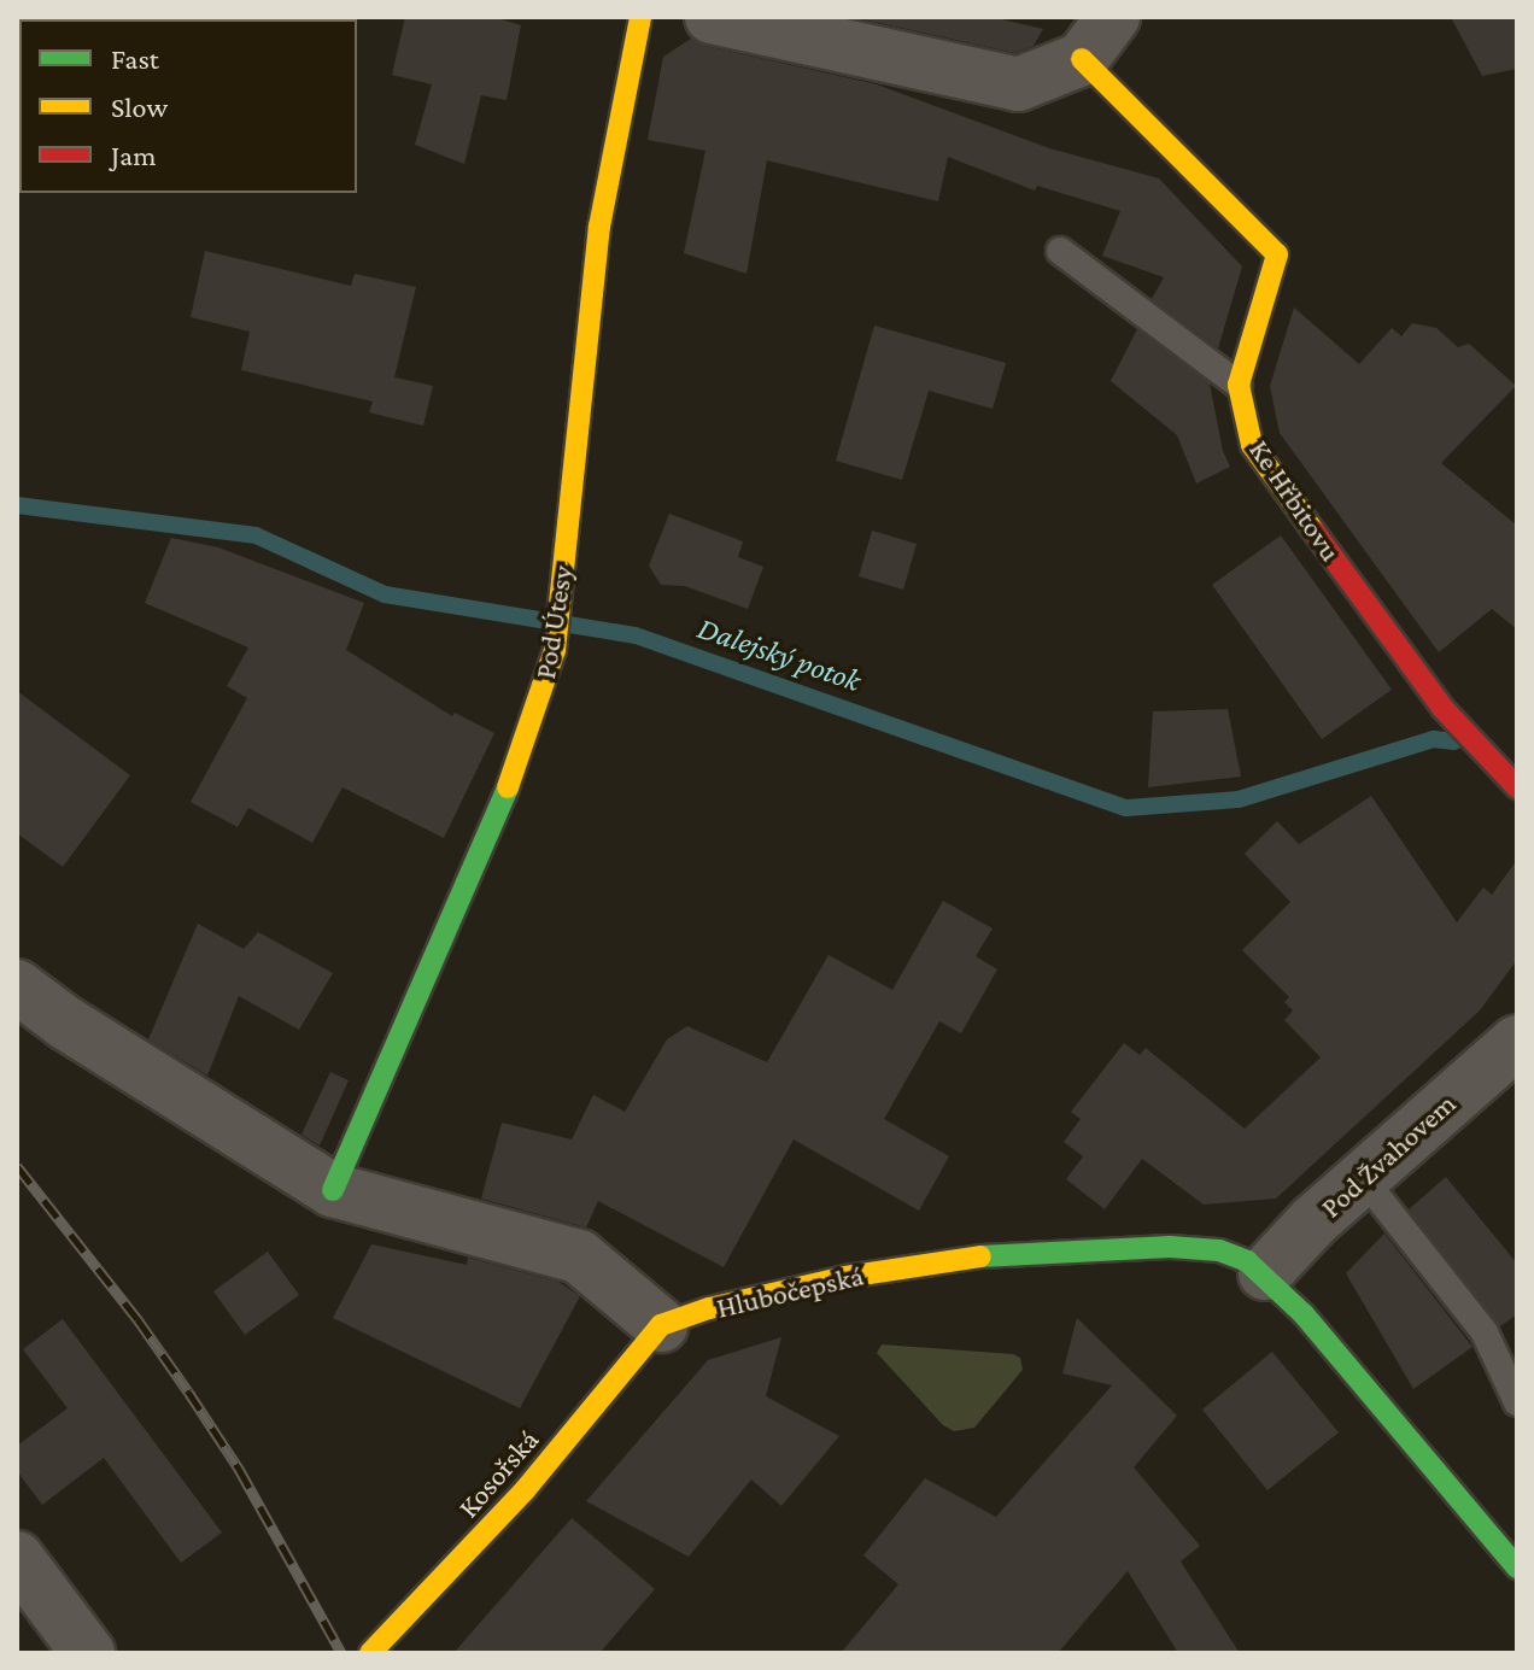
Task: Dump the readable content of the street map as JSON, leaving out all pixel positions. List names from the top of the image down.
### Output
{
  "streets": {
    "street": [
      "Ke Hřbitovu",
      "Pod Útesy",
      "Pod Žvahovem",
      "Hlubočepská",
      "Kosořská"
    ]
  },
  "crossings": [
    ["Pod Žvahovem", "Hlubočepská"],
    ["Hlubočepská", "Kosořská"]
  ],
  "water": ["Dalejský potok"],
  "legend": ["Fast", "Slow", "Jam"]
}
